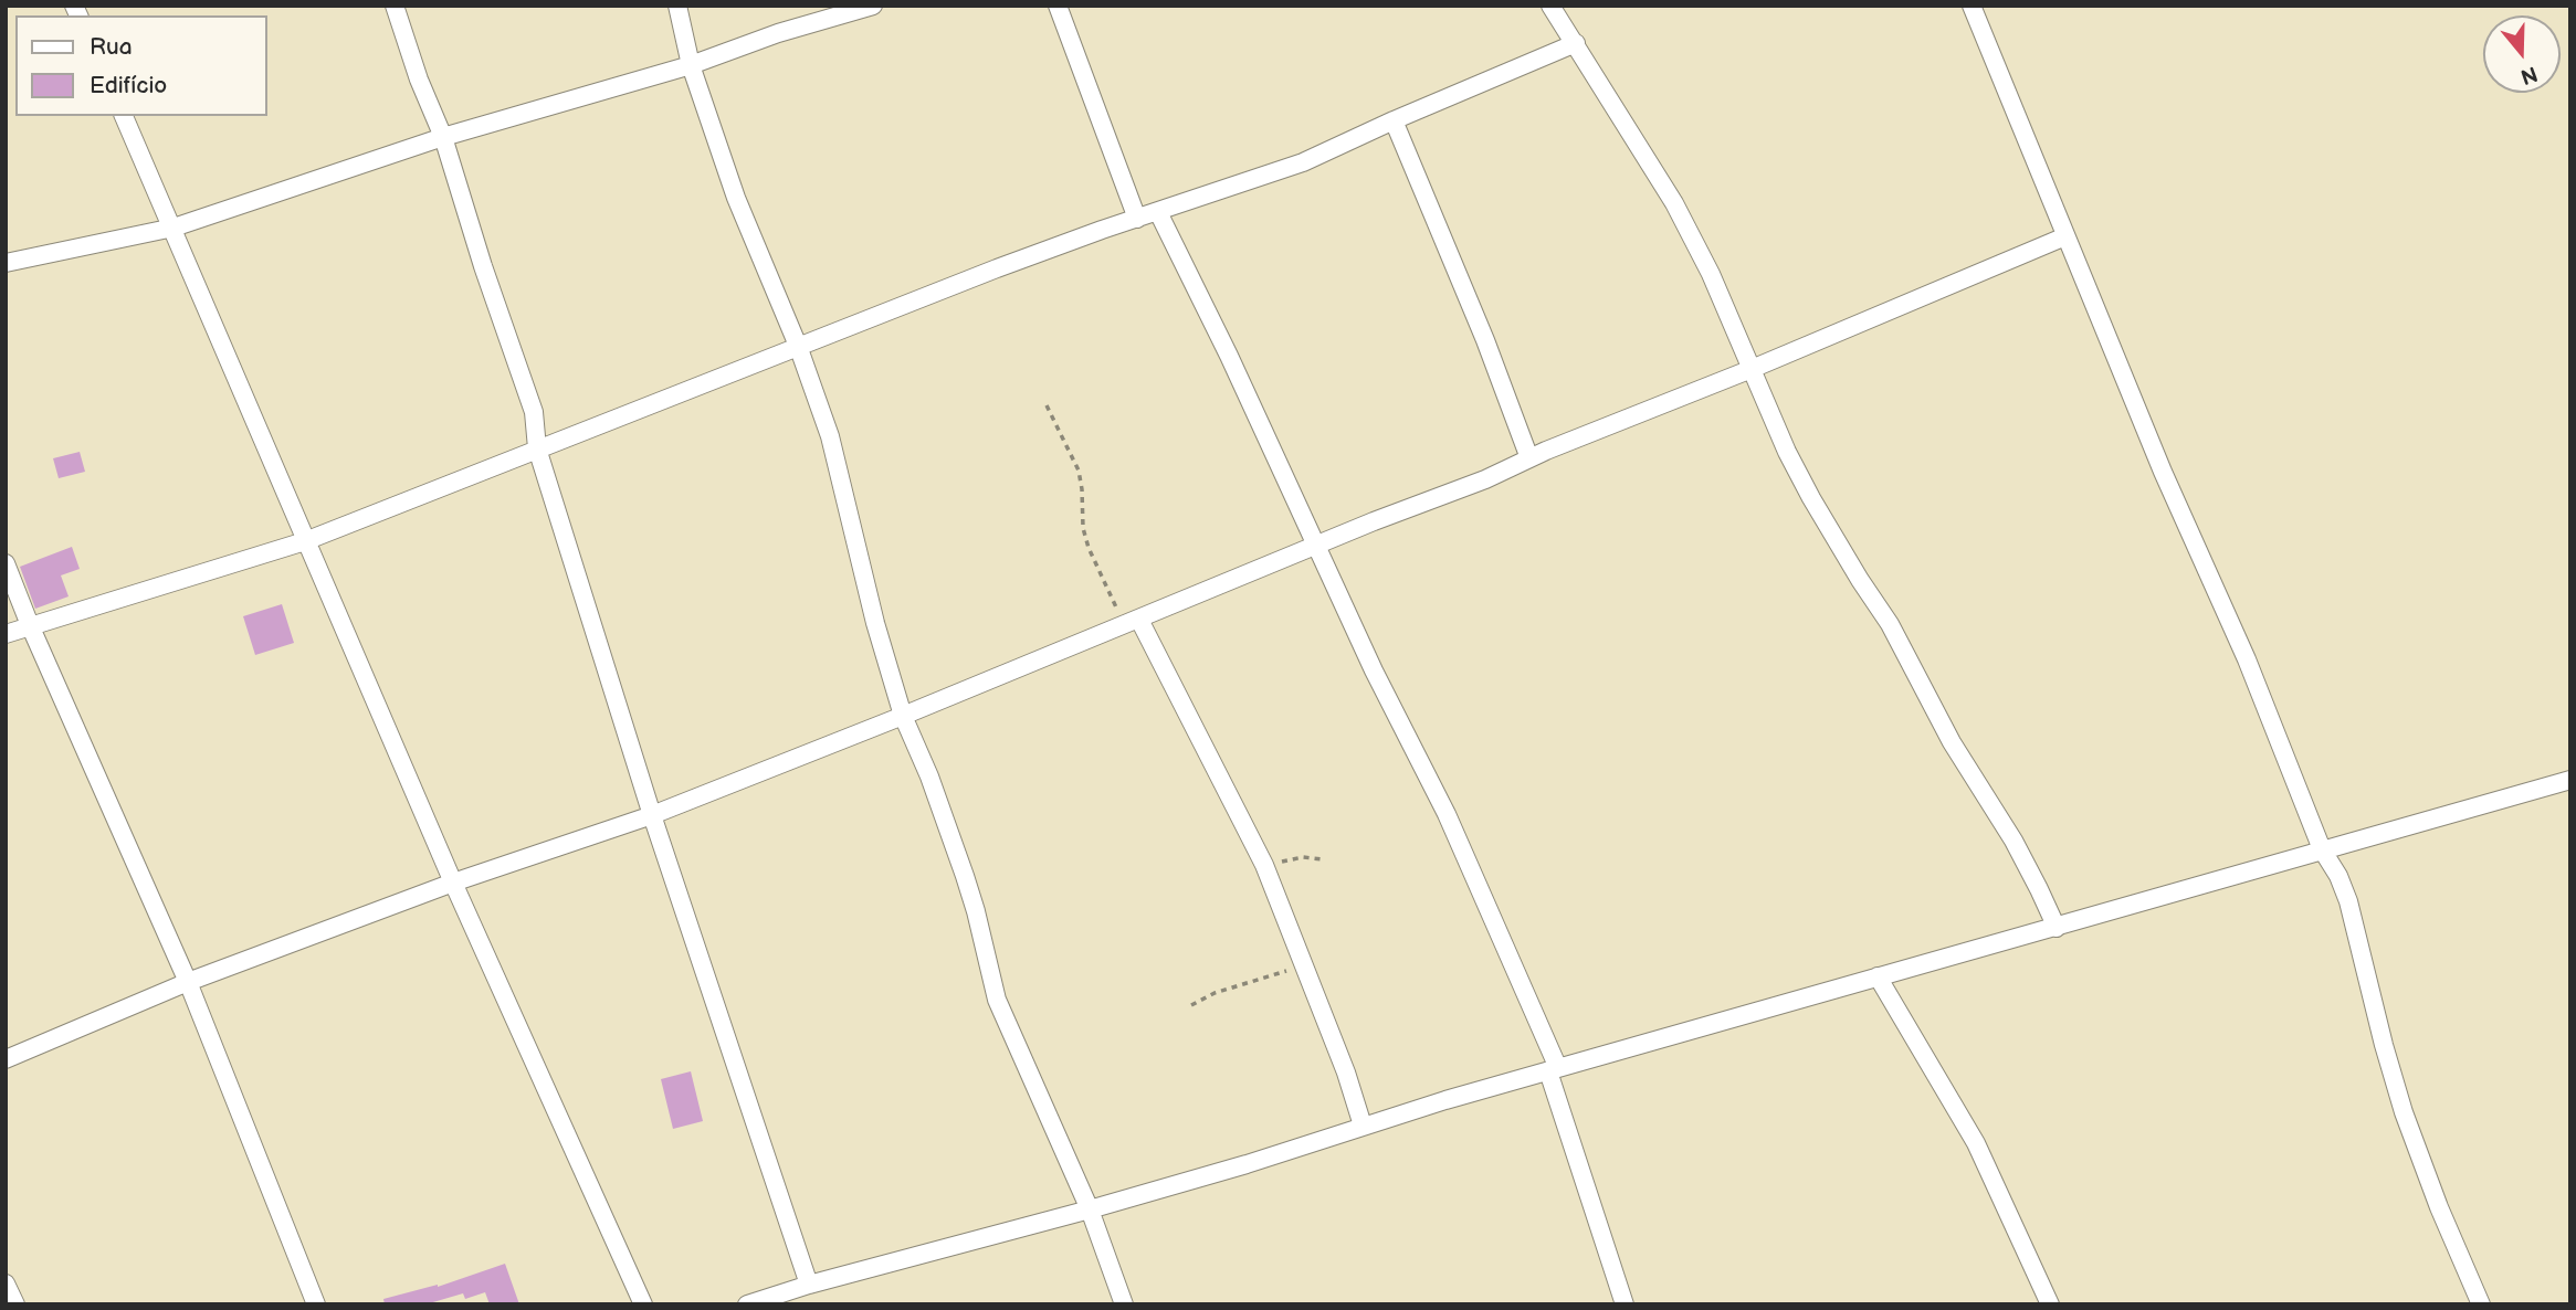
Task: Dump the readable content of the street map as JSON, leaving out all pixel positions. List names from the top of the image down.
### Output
{
  "legend": ["Rua", "Edifício"],
  "north": "bottom"
}
